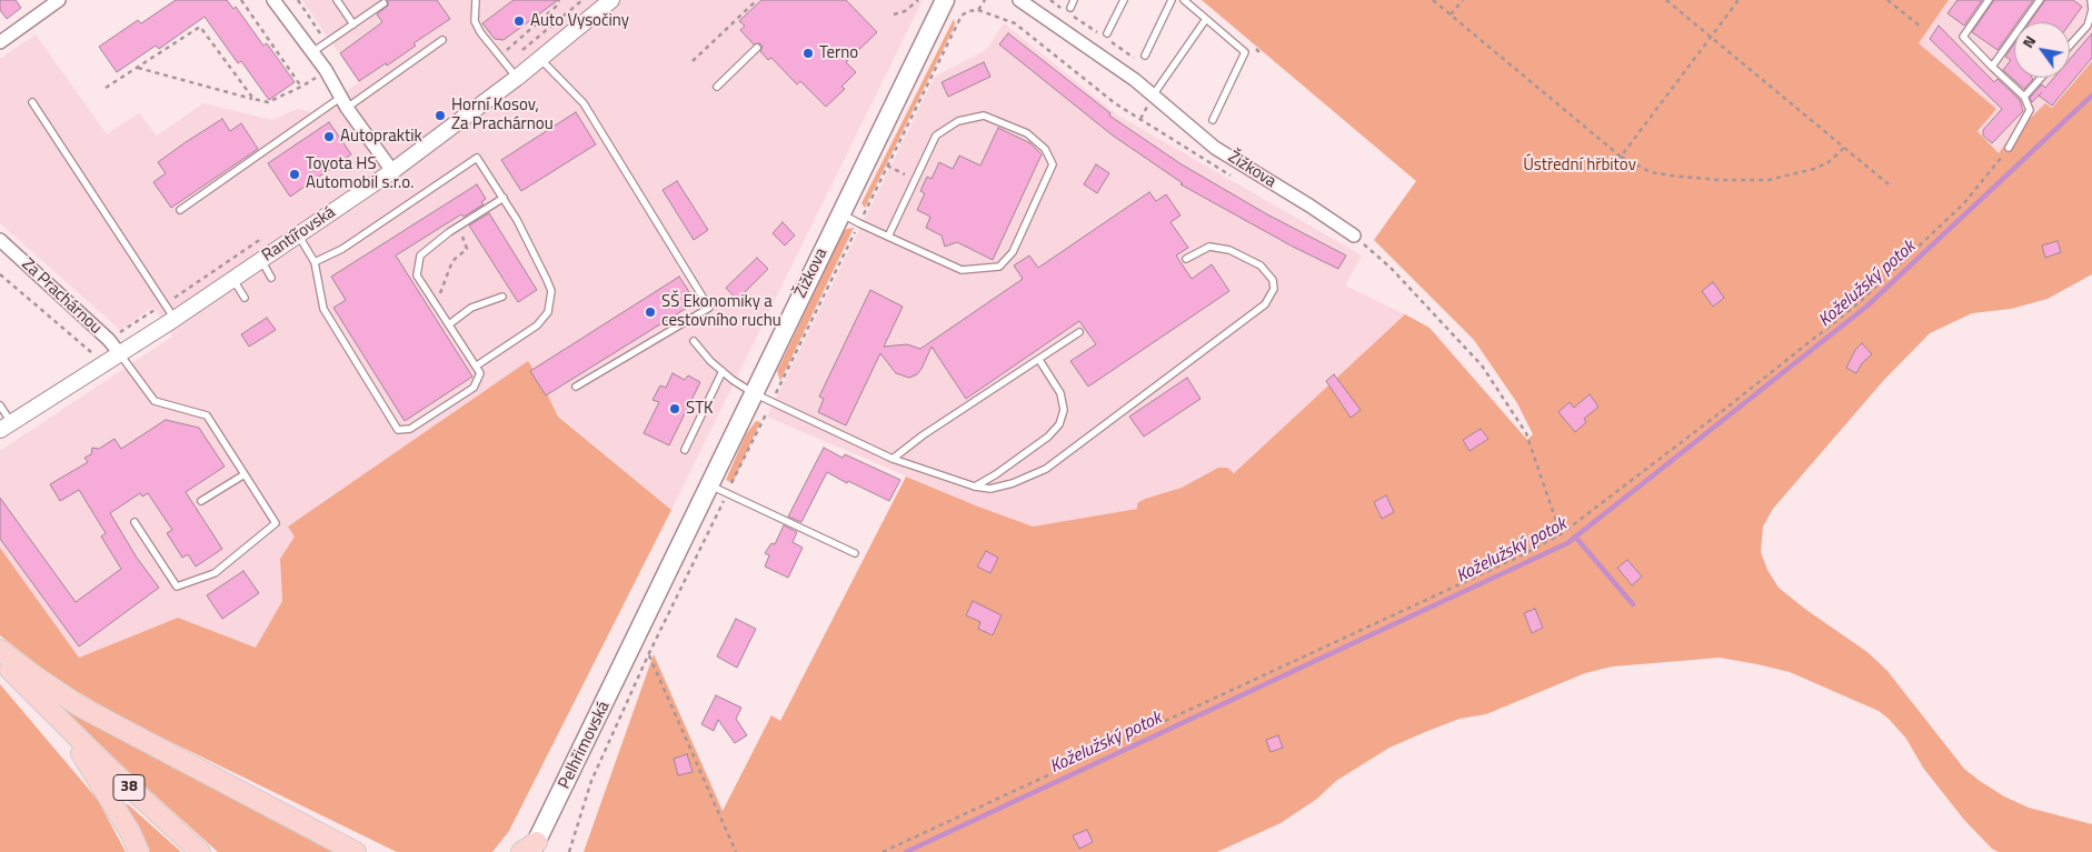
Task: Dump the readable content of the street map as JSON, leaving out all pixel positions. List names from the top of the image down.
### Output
{
  "streets": {
    "main road": ["Žižkova", "Pelhřimovská", "38"],
    "street": ["Rantířovská", "Za Prachárnou"]
  },
  "crossings": [
    ["Žižkova", "Pelhřimovská"],
    ["Rantířovská", "Za Prachárnou"]
  ],
  "water": ["Koželužský potok"],
  "parks": ["Ústřední hřbitov"],
  "places": [
    "Auto Vysočiny",
    "Terno",
    "Horní Kosov, Za Prachárnou",
    "Autopraktik",
    "Toyota HS Automobil s.r.o.",
    "SŠ Ekonomiky a cestovního ruchu",
    "STK"
  ],
  "north": "top left"
}
